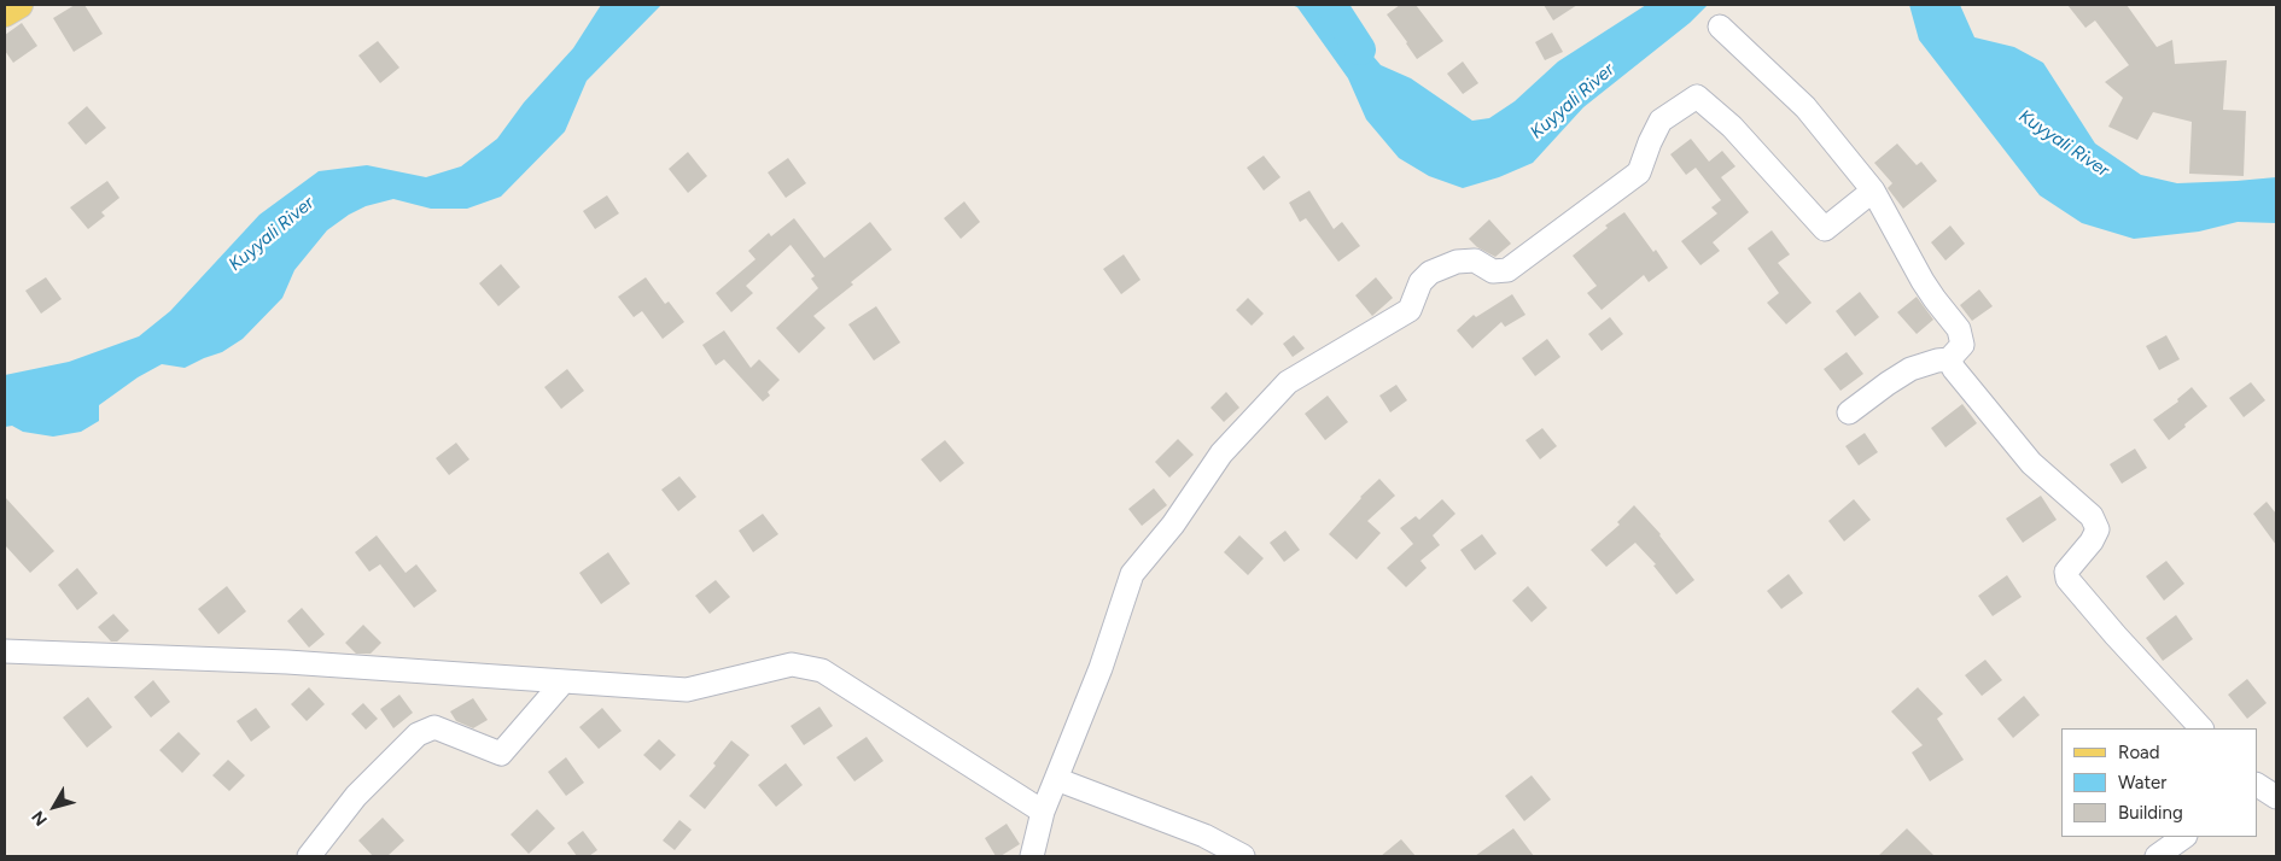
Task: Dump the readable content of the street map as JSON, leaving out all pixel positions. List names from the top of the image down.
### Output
{
  "water": ["Kuyyali River"],
  "legend": ["Road", "Water", "Building"],
  "north": "bottom left"
}
